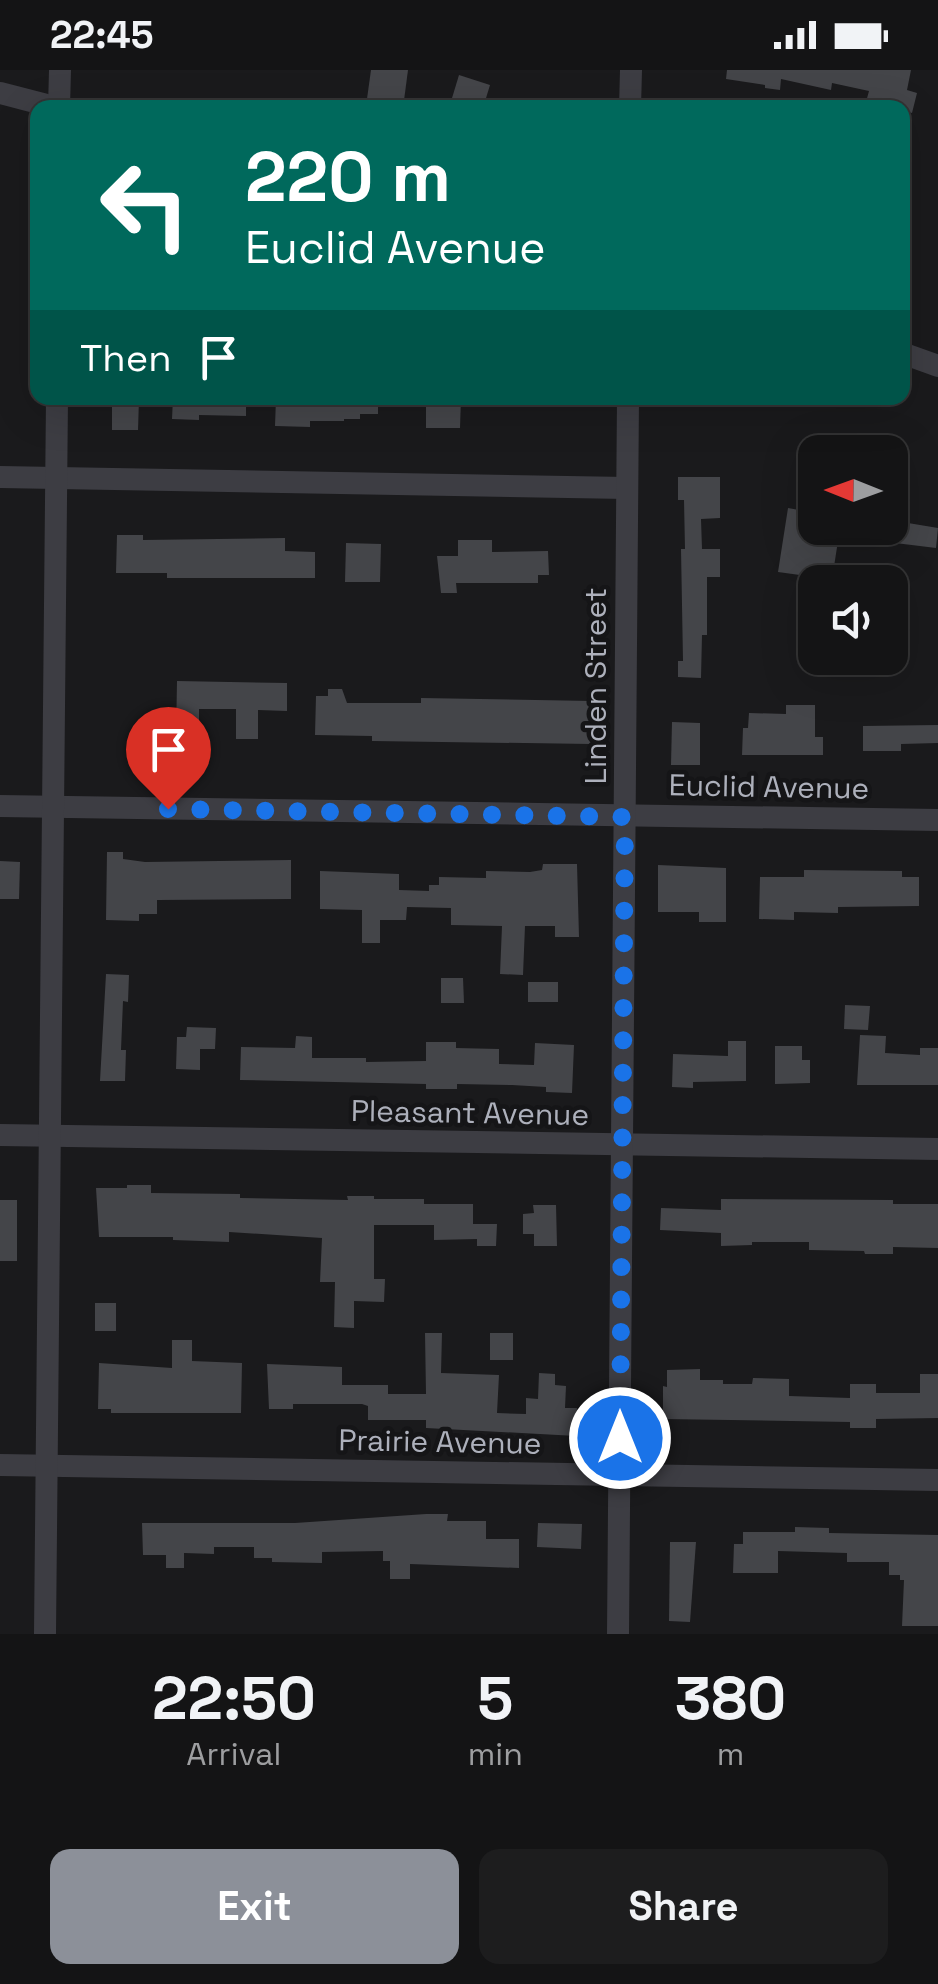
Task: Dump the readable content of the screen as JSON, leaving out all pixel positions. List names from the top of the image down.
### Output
{
  "streets": {
    "street": [
      "Linden Street",
      "Euclid Avenue",
      "Pleasant Avenue",
      "Prairie Avenue"
    ]
  },
  "crossings": [
    ["Linden Street", "Euclid Avenue"],
    ["Linden Street", "Pleasant Avenue"],
    ["Linden Street", "Prairie Avenue"]
  ],
  "north": "left",
  "page": {
    "status": "22:45",
    "turn": ["220 m", "Euclid Avenue"],
    "then": "Then",
    "eta": [
      "22:50",
      "Arrival",
      "5",
      "min",
      "380",
      "m"
    ],
    "buttons": ["Exit", "Share"]
  }
}
